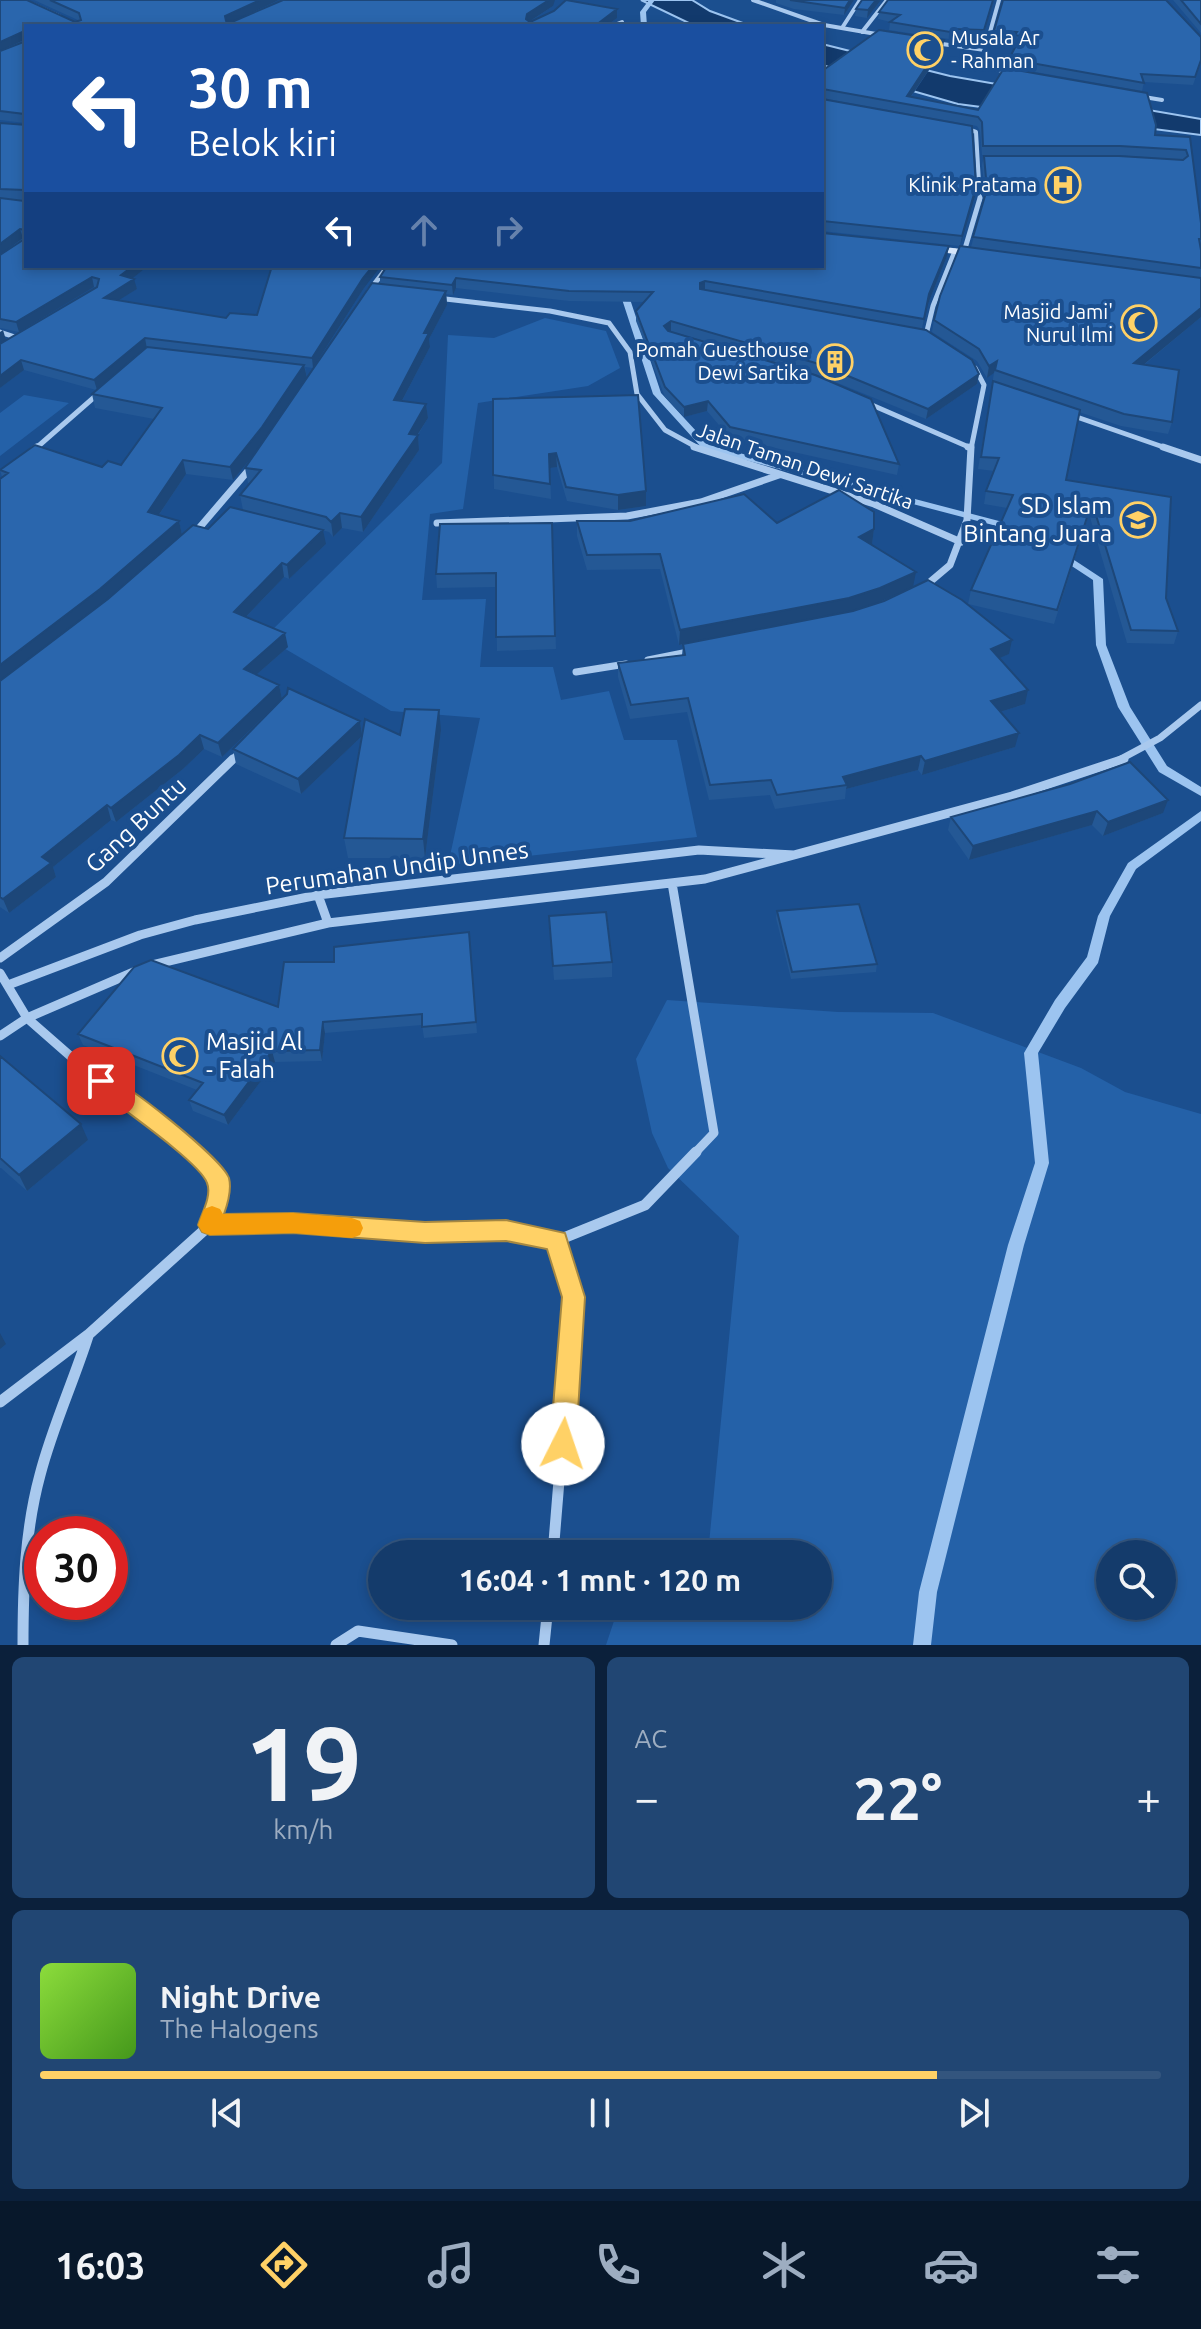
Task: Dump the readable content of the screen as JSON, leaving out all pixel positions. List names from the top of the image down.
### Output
{
  "streets": {
    "street": ["Jalan Taman Dewi Sartika", "Gang Buntu", "Perumahan Undip Unnes"]
  },
  "places": {
    "mosque": ["Musala Ar - Rahman", "Masjid Jami' Nurul Ilmi", "Masjid Al - Falah"],
    "hospital": ["Klinik Pratama"],
    "building": ["Pomah Guesthouse Dewi Sartika"],
    "school or university": ["SD Islam Bintang Juara"]
  },
  "page": {
    "turn": ["30 m", "Belok kiri"],
    "limit": "30",
    "trip": "16:04 · 1 mnt · 120 m",
    "tile": [
      ["19", "km/h"],
      "AC"
    ],
    "heat": ["−", "22°", "+"],
    "song": ["Night Drive", "The Halogens"],
    "tabs": "16:03"
  }
}
